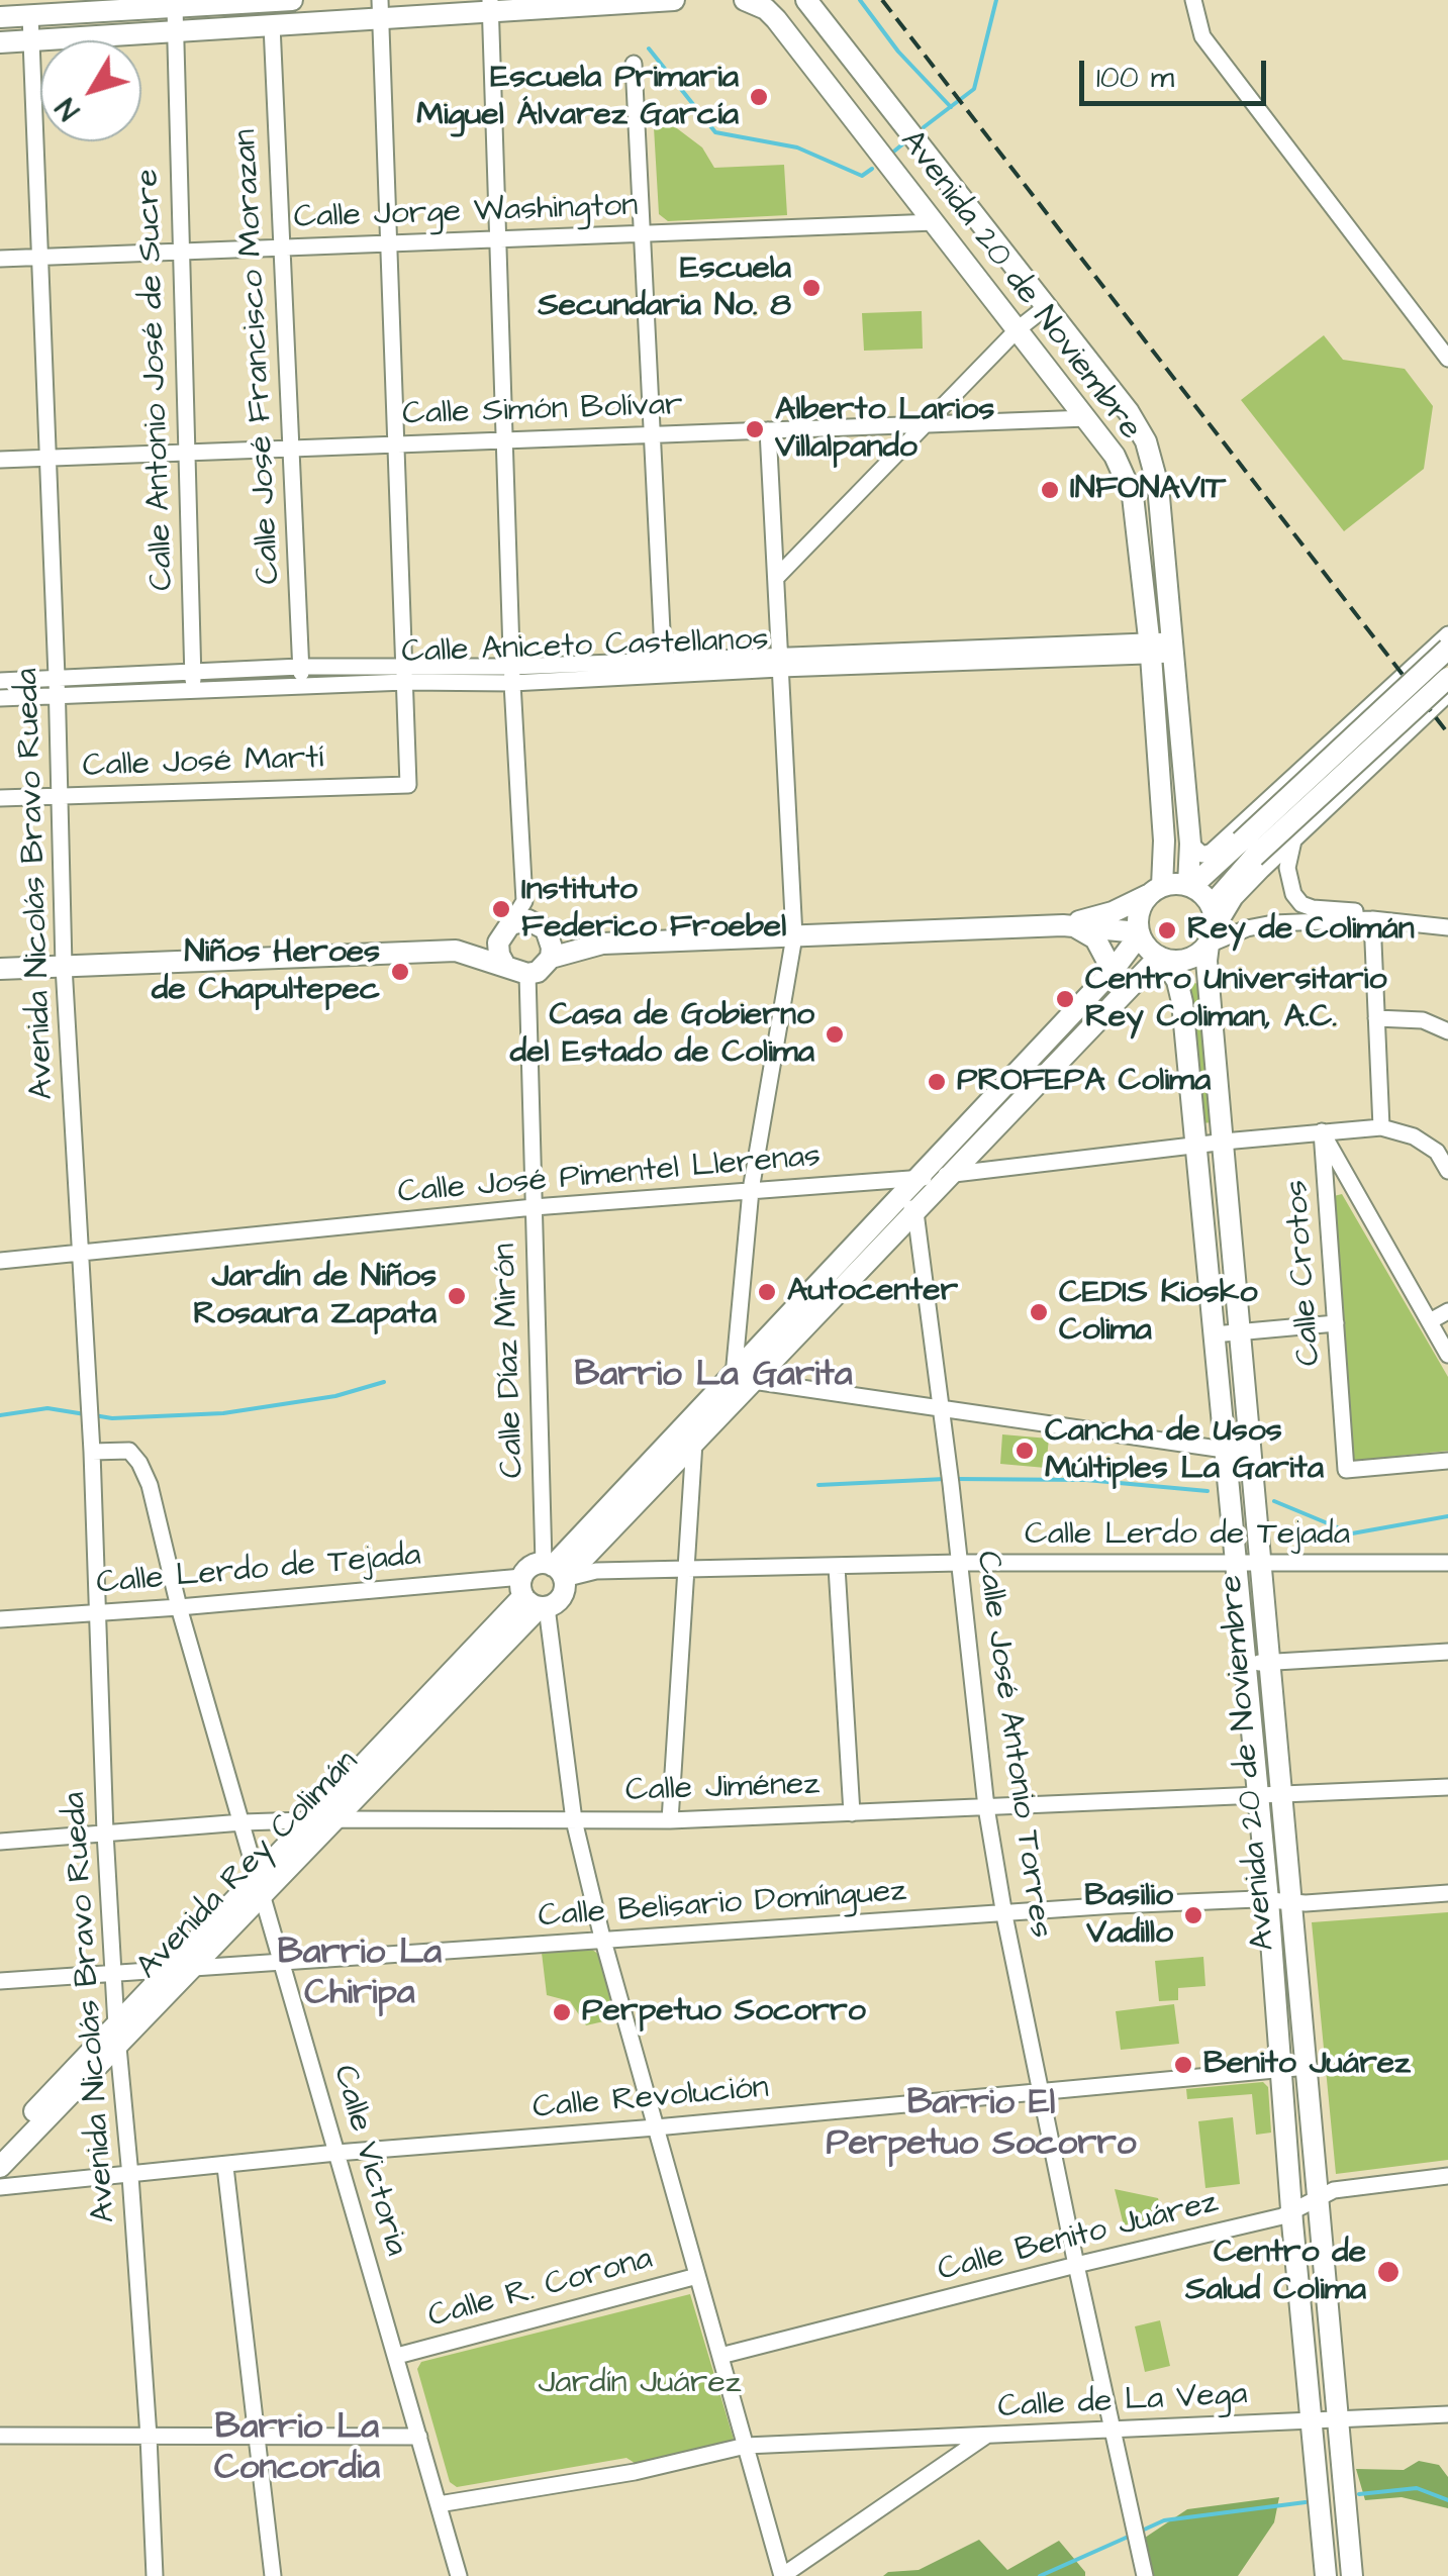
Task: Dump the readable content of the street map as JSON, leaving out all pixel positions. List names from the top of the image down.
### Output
{
  "streets": {
    "main road": ["Avenida 20 de Noviembre", "Avenida Rey Colimán"],
    "street": [
      "Calle Jorge Washington",
      "Calle José Francisco Morazan",
      "Calle Antonio José de Sucre",
      "Calle Simón Bolívar",
      "Calle Aniceto Castellanos",
      "Calle José Martí",
      "Avenida Nicolás Bravo Rueda",
      "Calle José Pimentel Llerenas",
      "Calle Crotos",
      "Calle Díaz Mirón",
      "Calle Lerdo de Tejada",
      "Calle José Antonio Torres",
      "Calle Jiménez",
      "Calle Belisario Domínguez",
      "Calle Revolución",
      "Calle Victoria",
      "Calle Benito Juárez",
      "Calle R. Corona",
      "Calle de La Vega"
    ]
  },
  "crossings": [
    ["Calle Jorge Washington", "Avenida 20 de Noviembre"],
    ["Calle Jorge Washington", "Calle José Francisco Morazan"],
    ["Calle Jorge Washington", "Calle Antonio José de Sucre"],
    ["Calle Jorge Washington", "Avenida Nicolás Bravo Rueda"],
    ["Avenida 20 de Noviembre", "Calle Simón Bolívar"],
    ["Avenida 20 de Noviembre", "Calle Aniceto Castellanos"],
    ["Avenida 20 de Noviembre", "Calle José Pimentel Llerenas"],
    ["Avenida 20 de Noviembre", "Calle Lerdo de Tejada"],
    ["Avenida 20 de Noviembre", "Calle Jiménez"],
    ["Avenida 20 de Noviembre", "Calle Belisario Domínguez"],
    ["Avenida 20 de Noviembre", "Calle Revolución"],
    ["Avenida 20 de Noviembre", "Calle Benito Juárez"],
    ["Avenida 20 de Noviembre", "Calle de La Vega"],
    ["Calle José Francisco Morazan", "Calle Simón Bolívar"],
    ["Calle José Francisco Morazan", "Calle Aniceto Castellanos"],
    ["Calle Antonio José de Sucre", "Calle Simón Bolívar"],
    ["Calle Antonio José de Sucre", "Calle Aniceto Castellanos"],
    ["Calle Simón Bolívar", "Avenida Nicolás Bravo Rueda"],
    ["Calle Aniceto Castellanos", "Calle José Martí"],
    ["Calle Aniceto Castellanos", "Avenida Nicolás Bravo Rueda"],
    ["Calle José Martí", "Avenida Nicolás Bravo Rueda"],
    ["Avenida Nicolás Bravo Rueda", "Calle José Pimentel Llerenas"],
    ["Avenida Nicolás Bravo Rueda", "Calle Lerdo de Tejada"],
    ["Avenida Nicolás Bravo Rueda", "Calle Jiménez"],
    ["Avenida Nicolás Bravo Rueda", "Avenida Rey Colimán"],
    ["Avenida Nicolás Bravo Rueda", "Calle Belisario Domínguez"],
    ["Avenida Nicolás Bravo Rueda", "Calle Revolución"],
    ["Avenida Nicolás Bravo Rueda", "Calle Victoria"],
    ["Calle José Pimentel Llerenas", "Calle Crotos"],
    ["Calle José Pimentel Llerenas", "Calle Díaz Mirón"],
    ["Calle Díaz Mirón", "Calle Lerdo de Tejada"],
    ["Calle Lerdo de Tejada", "Calle José Antonio Torres"],
    ["Calle Lerdo de Tejada", "Avenida Rey Colimán"],
    ["Calle Lerdo de Tejada", "Calle Victoria"],
    ["Calle José Antonio Torres", "Calle Jiménez"],
    ["Calle José Antonio Torres", "Calle Belisario Domínguez"],
    ["Calle José Antonio Torres", "Calle Revolución"],
    ["Calle José Antonio Torres", "Calle Benito Juárez"],
    ["Calle José Antonio Torres", "Calle de La Vega"],
    ["Calle Jiménez", "Avenida Rey Colimán"],
    ["Calle Jiménez", "Calle Victoria"],
    ["Avenida Rey Colimán", "Calle Belisario Domínguez"],
    ["Avenida Rey Colimán", "Calle Victoria"],
    ["Calle Belisario Domínguez", "Calle Victoria"],
    ["Calle Revolución", "Calle Victoria"],
    ["Calle Victoria", "Calle R. Corona"]
  ],
  "districts": [
    "Barrio La Garita",
    "Barrio La Chiripa",
    "Barrio El Perpetuo Socorro",
    "Barrio La Concordia"
  ],
  "parks": ["Jardín Juárez"],
  "places": [
    "Escuela Primaria Miguel Álvarez García",
    "Escuela Secundaria No. 8",
    "Alberto Larios Villalpando",
    "INFONAVIT",
    "Instituto Federico Froebel",
    "Rey de Colimán",
    "Niños Heroes de Chapultepec",
    "Centro Universitario Rey Coliman, A.C.",
    "Casa de Gobierno del Estado de Colima",
    "PROFEPA Colima",
    "Autocenter",
    "Jardín de Niños Rosaura Zapata",
    "CEDIS Kiosko Colima",
    "Cancha de Usos Múltiples La Garita",
    "Basilio Vadillo",
    "Perpetuo Socorro",
    "Benito Juárez",
    "Centro de Salud Colima"
  ],
  "scale_bar": "100 m",
  "north": "bottom left"
}
